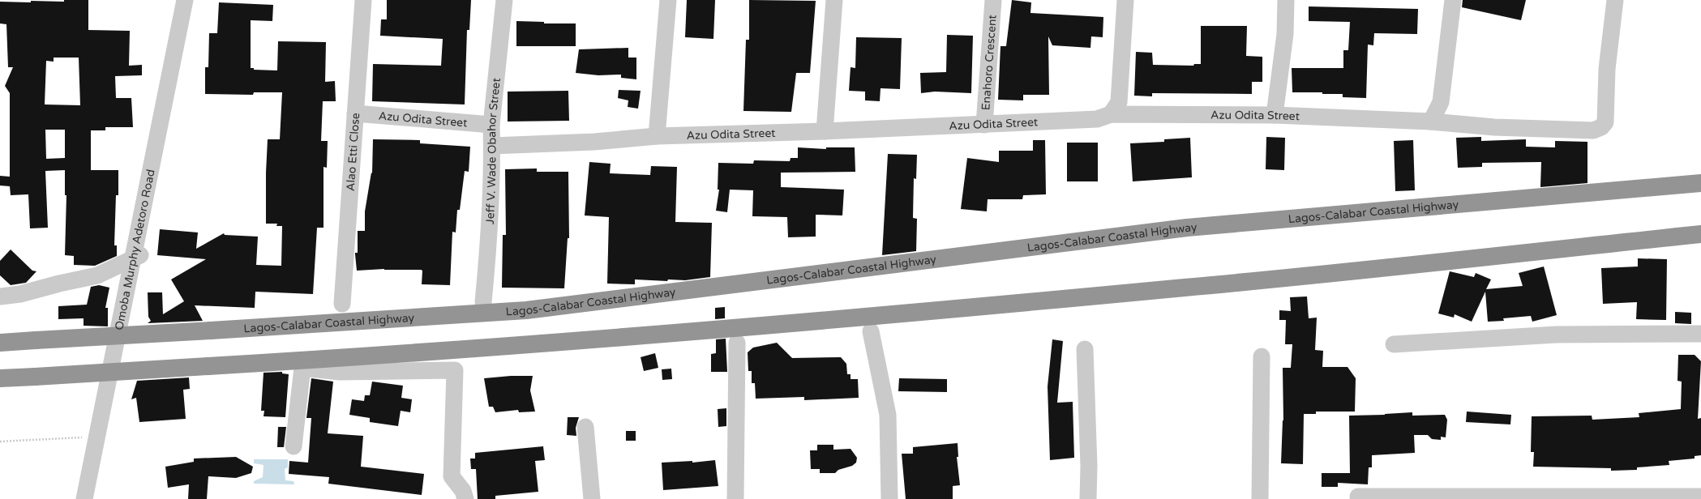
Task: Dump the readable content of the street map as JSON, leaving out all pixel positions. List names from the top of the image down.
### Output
{
  "streets": {
    "highway": ["Lagos-Calabar Coastal Highway"],
    "street": [
      "Enahoro Crescent",
      "Azu Odita Street",
      "Jeff V. Wade Obahor Street",
      "Alao Etti Close",
      "Omoba Murphy Adetoro Road"
    ]
  },
  "crossings": [
    ["Enahoro Crescent", "Azu Odita Street"],
    ["Azu Odita Street", "Jeff V. Wade Obahor Street"],
    ["Azu Odita Street", "Alao Etti Close"]
  ]
}
